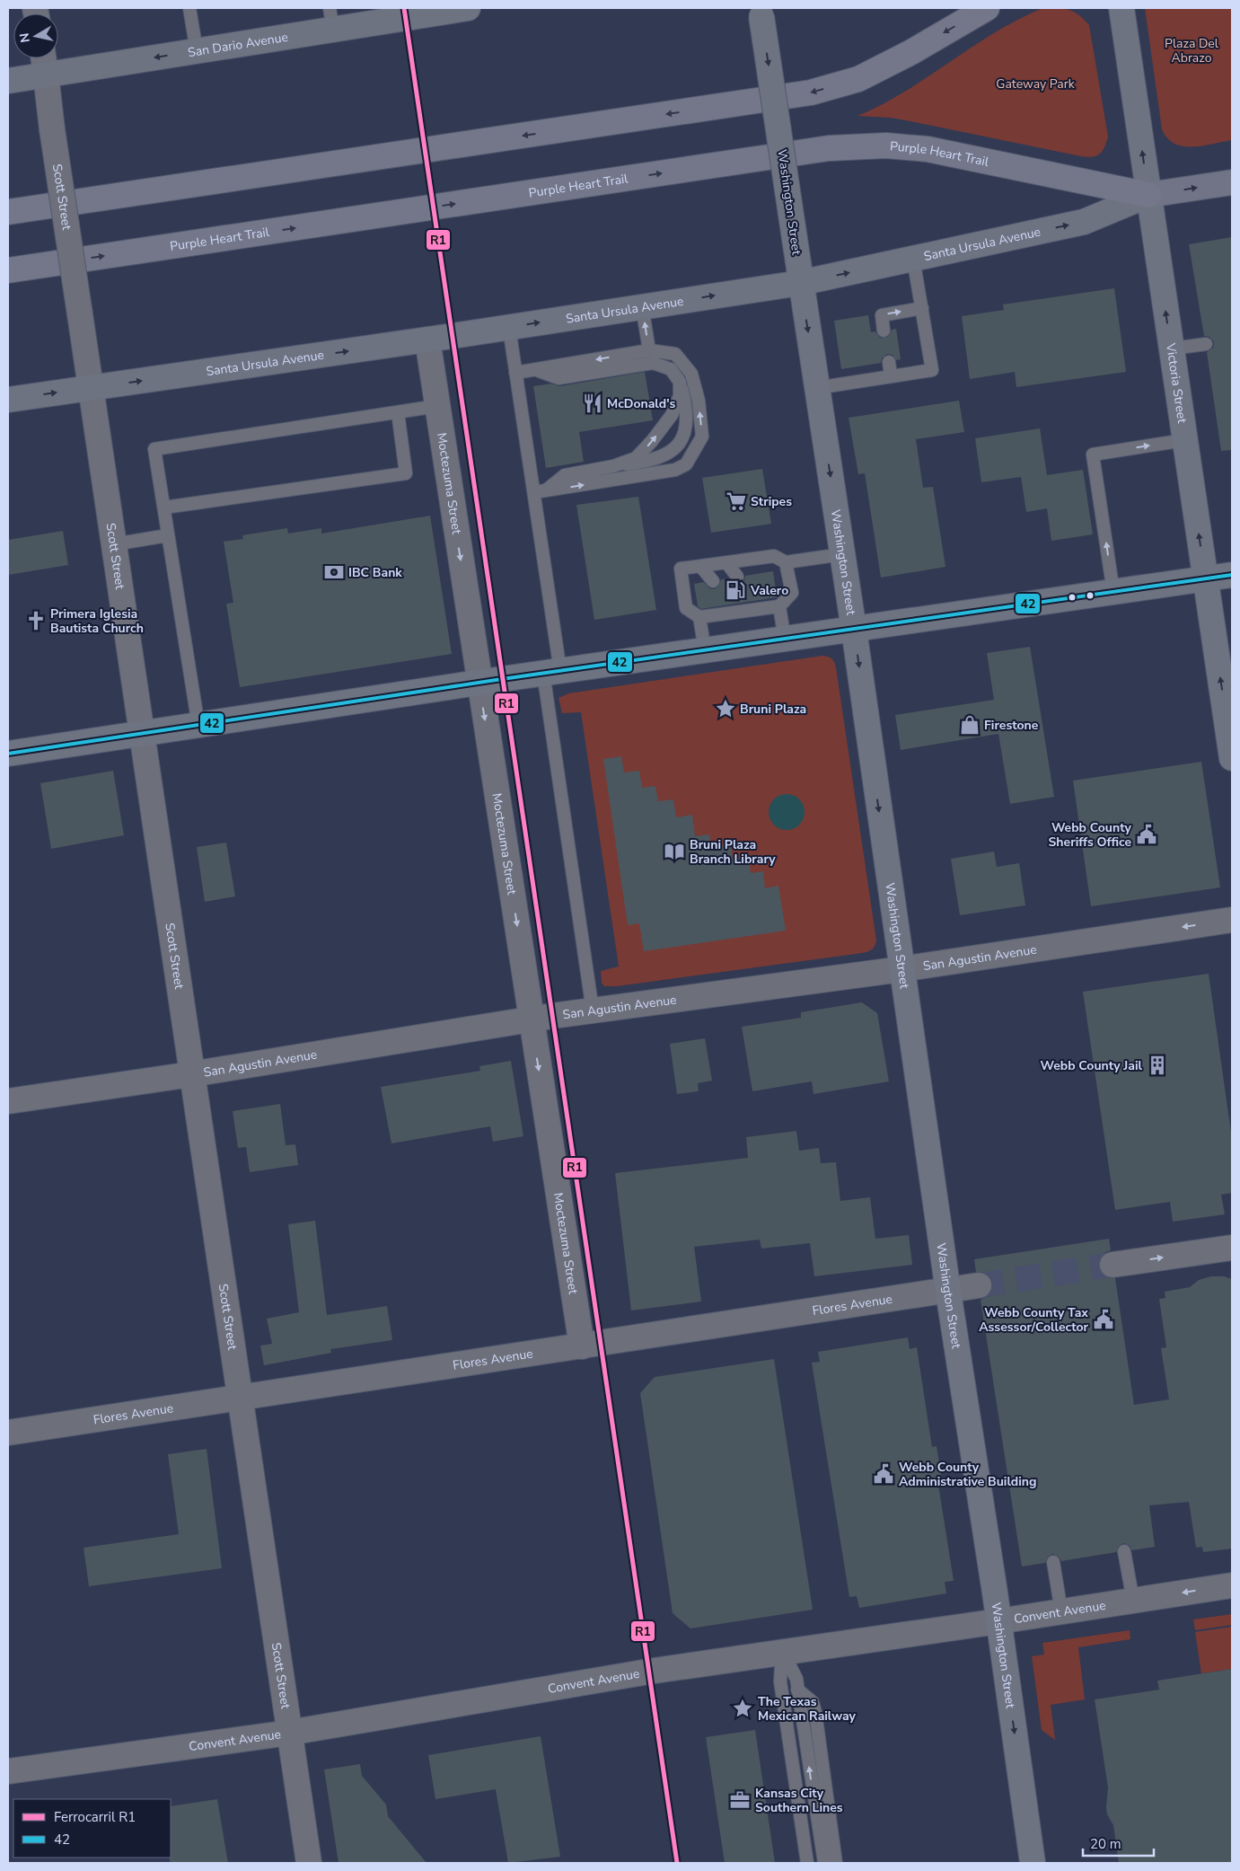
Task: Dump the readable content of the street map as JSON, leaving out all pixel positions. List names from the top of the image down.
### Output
{
  "streets": {
    "highway": ["Purple Heart Trail", "Santa Ursula Avenue"],
    "main road": ["San Dario Avenue", "Washington Street", "Victoria Street"],
    "street": [
      "Scott Street",
      "Moctezuma Street",
      "San Agustin Avenue",
      "Flores Avenue",
      "Convent Avenue"
    ]
  },
  "crossings": [
    ["San Dario Avenue", "Scott Street"],
    ["Purple Heart Trail", "Santa Ursula Avenue"],
    ["Purple Heart Trail", "Victoria Street"],
    ["Scott Street", "Santa Ursula Avenue"],
    ["Scott Street", "San Agustin Avenue"],
    ["Scott Street", "Flores Avenue"],
    ["Scott Street", "Convent Avenue"],
    ["Washington Street", "Santa Ursula Avenue"],
    ["Washington Street", "San Agustin Avenue"],
    ["Washington Street", "Flores Avenue"],
    ["Washington Street", "Convent Avenue"],
    ["Santa Ursula Avenue", "Victoria Street"],
    ["Santa Ursula Avenue", "Moctezuma Street"],
    ["Moctezuma Street", "San Agustin Avenue"],
    ["Moctezuma Street", "Flores Avenue"]
  ],
  "one_way": ["Washington Street", "Victoria Street", "Moctezuma Street"],
  "parks": ["Plaza Del Abrazo", "Gateway Park"],
  "places": {
    "restaurant": ["McDonald's"],
    "supermarket": ["Stripes"],
    "bank": ["IBC Bank"],
    "fuel station": ["Valero"],
    "church": ["Primera Iglesia Bautista Church"],
    "place": ["Bruni Plaza", "The Texas Mexican Railway"],
    "shop": ["Firestone"],
    "public building": ["Webb County Sheriffs Office", "Webb County Tax Assessor/Collector", "Webb County Administrative Building"],
    "library": ["Bruni Plaza Branch Library"],
    "building": ["Webb County Jail"],
    "office": ["Kansas City Southern Lines"]
  },
  "lines": ["rail line R1", "transit line 42"],
  "legend": ["Ferrocarril R1", "42"],
  "scale_bar": "20 m",
  "north": "left"
}
